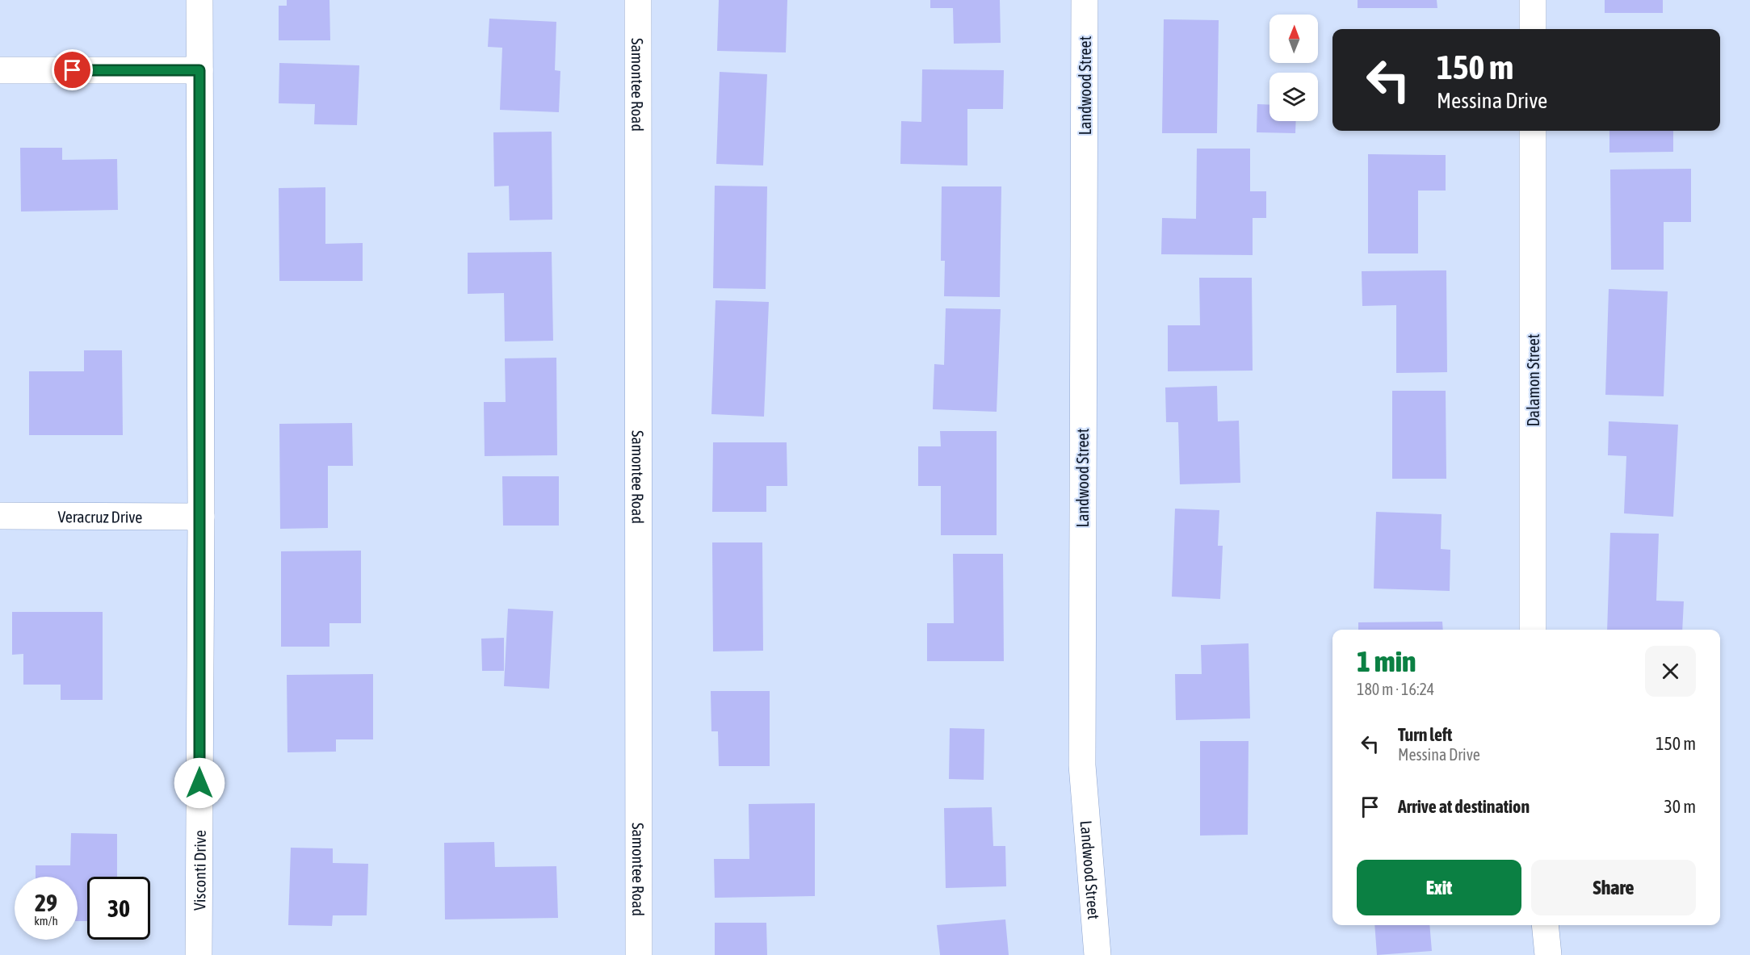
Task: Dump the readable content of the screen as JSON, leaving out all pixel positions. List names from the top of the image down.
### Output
{
  "streets": {
    "street": [
      "Samontee Road",
      "Landwood Street",
      "Dalamon Street",
      "Veracruz Drive",
      "Visconti Drive"
    ]
  },
  "crossings": [
    ["Veracruz Drive", "Visconti Drive"]
  ],
  "north": "top",
  "page": {
    "turn": ["150 m", "Messina Drive"],
    "heading": ["1 min", "180 m · 16:24"],
    "list": [
      {
        "name": "Turn left",
        "note": "Messina Drive",
        "value": "150 m"
      },
      {
        "name": "Arrive at destination",
        "value": "30 m"
      }
    ],
    "buttons": ["Exit", "Share"],
    "speed": "29 km/h",
    "limit": "30"
  }
}
